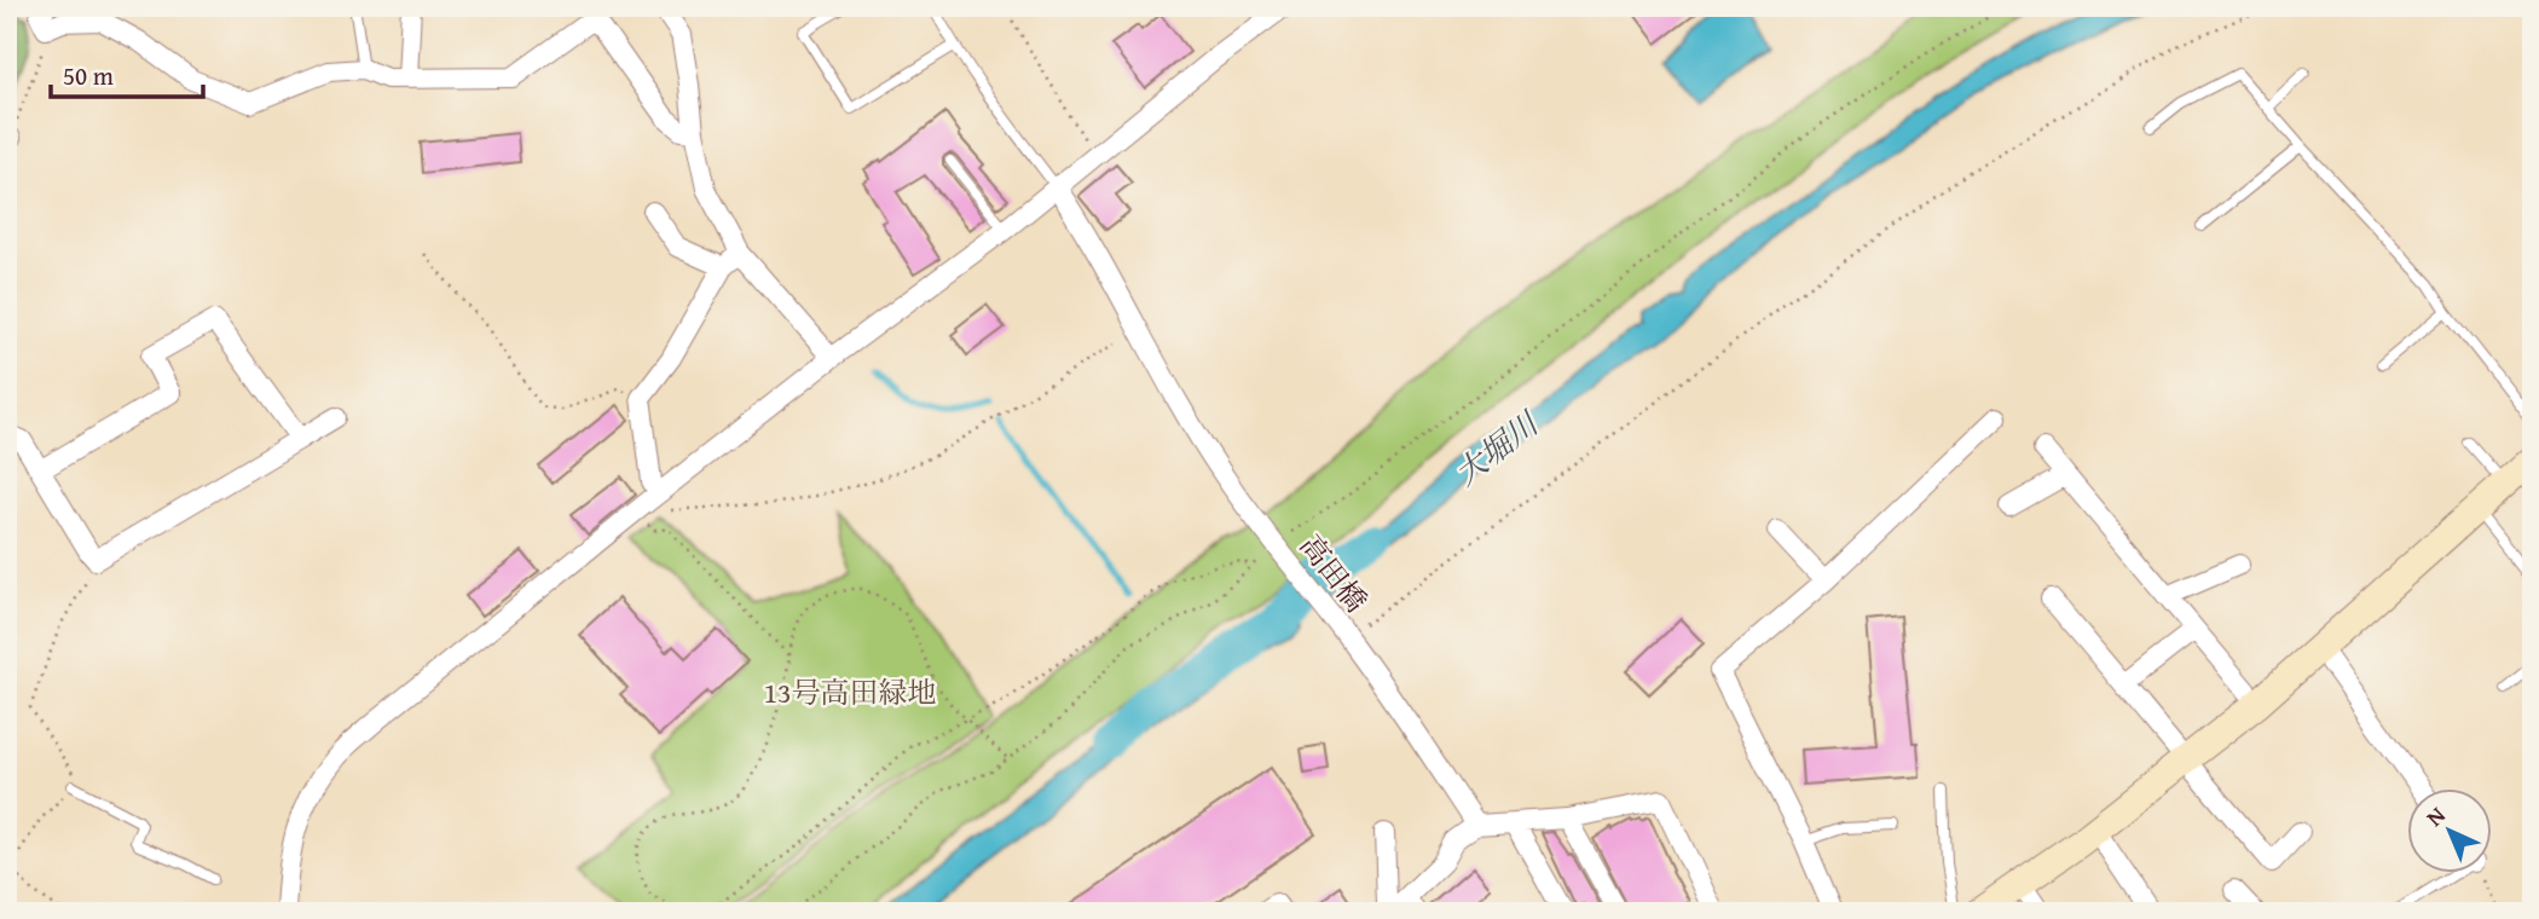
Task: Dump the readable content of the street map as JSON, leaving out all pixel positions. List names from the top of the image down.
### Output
{
  "streets": {
    "street": ["高田橋"]
  },
  "water": ["大堀川"],
  "parks": ["13号高田緑地"],
  "scale_bar": "50 m",
  "north": "top left"
}
